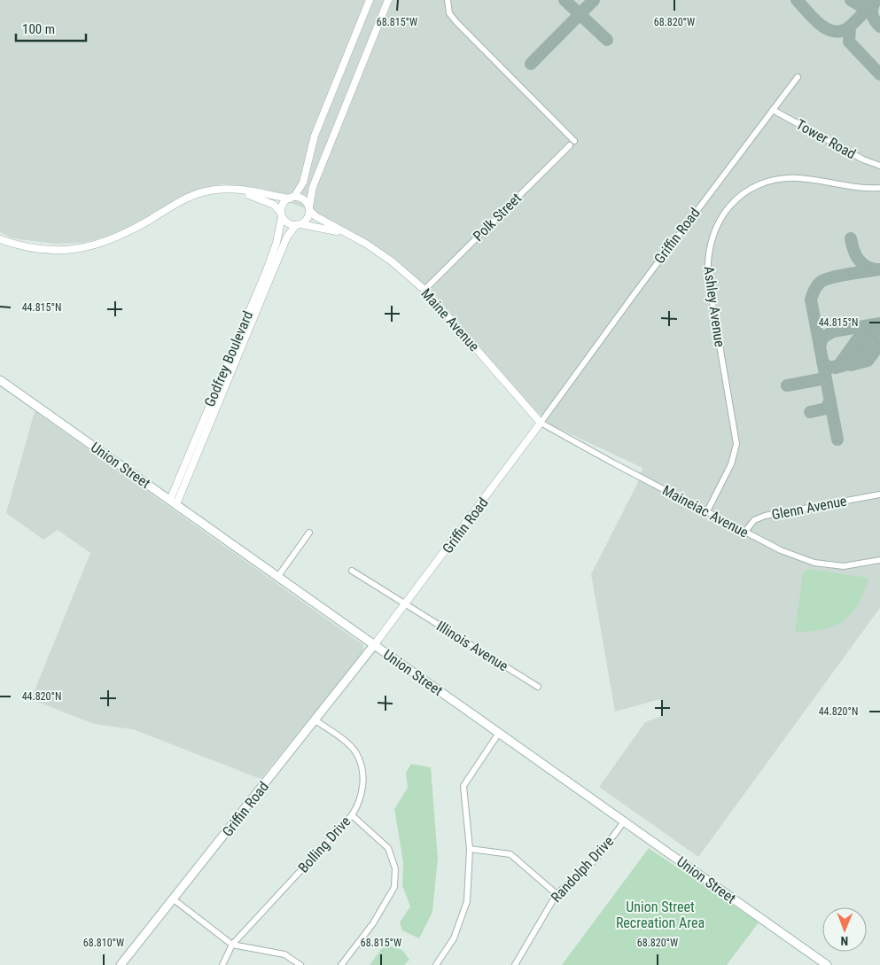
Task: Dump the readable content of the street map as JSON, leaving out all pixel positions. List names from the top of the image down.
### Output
{
  "streets": {
    "main road": ["Griffin Road", "Union Street"],
    "street": [
      "Tower Road",
      "Polk Street",
      "Ashley Avenue",
      "Maine Avenue",
      "Godfrey Boulevard",
      "Glenn Avenue",
      "Maineiac Avenue",
      "Illinois Avenue",
      "Bolling Drive",
      "Randolph Drive"
    ]
  },
  "crossings": [
    ["Tower Road", "Griffin Road"],
    ["Polk Street", "Maine Avenue"],
    ["Griffin Road", "Maine Avenue"],
    ["Griffin Road", "Union Street"],
    ["Griffin Road", "Maineiac Avenue"],
    ["Griffin Road", "Illinois Avenue"],
    ["Griffin Road", "Bolling Drive"],
    ["Ashley Avenue", "Maineiac Avenue"],
    ["Maine Avenue", "Godfrey Boulevard"],
    ["Maine Avenue", "Maineiac Avenue"],
    ["Godfrey Boulevard", "Union Street"],
    ["Union Street", "Randolph Drive"],
    ["Glenn Avenue", "Maineiac Avenue"]
  ],
  "parks": ["Union Street Recreation Area"],
  "scale_bar": "100 m",
  "north": "bottom",
  "coordinates": [
    "68.815°W",
    "68.820°W",
    "44.815°N",
    "44.820°N",
    "68.810°W"
  ]
}
